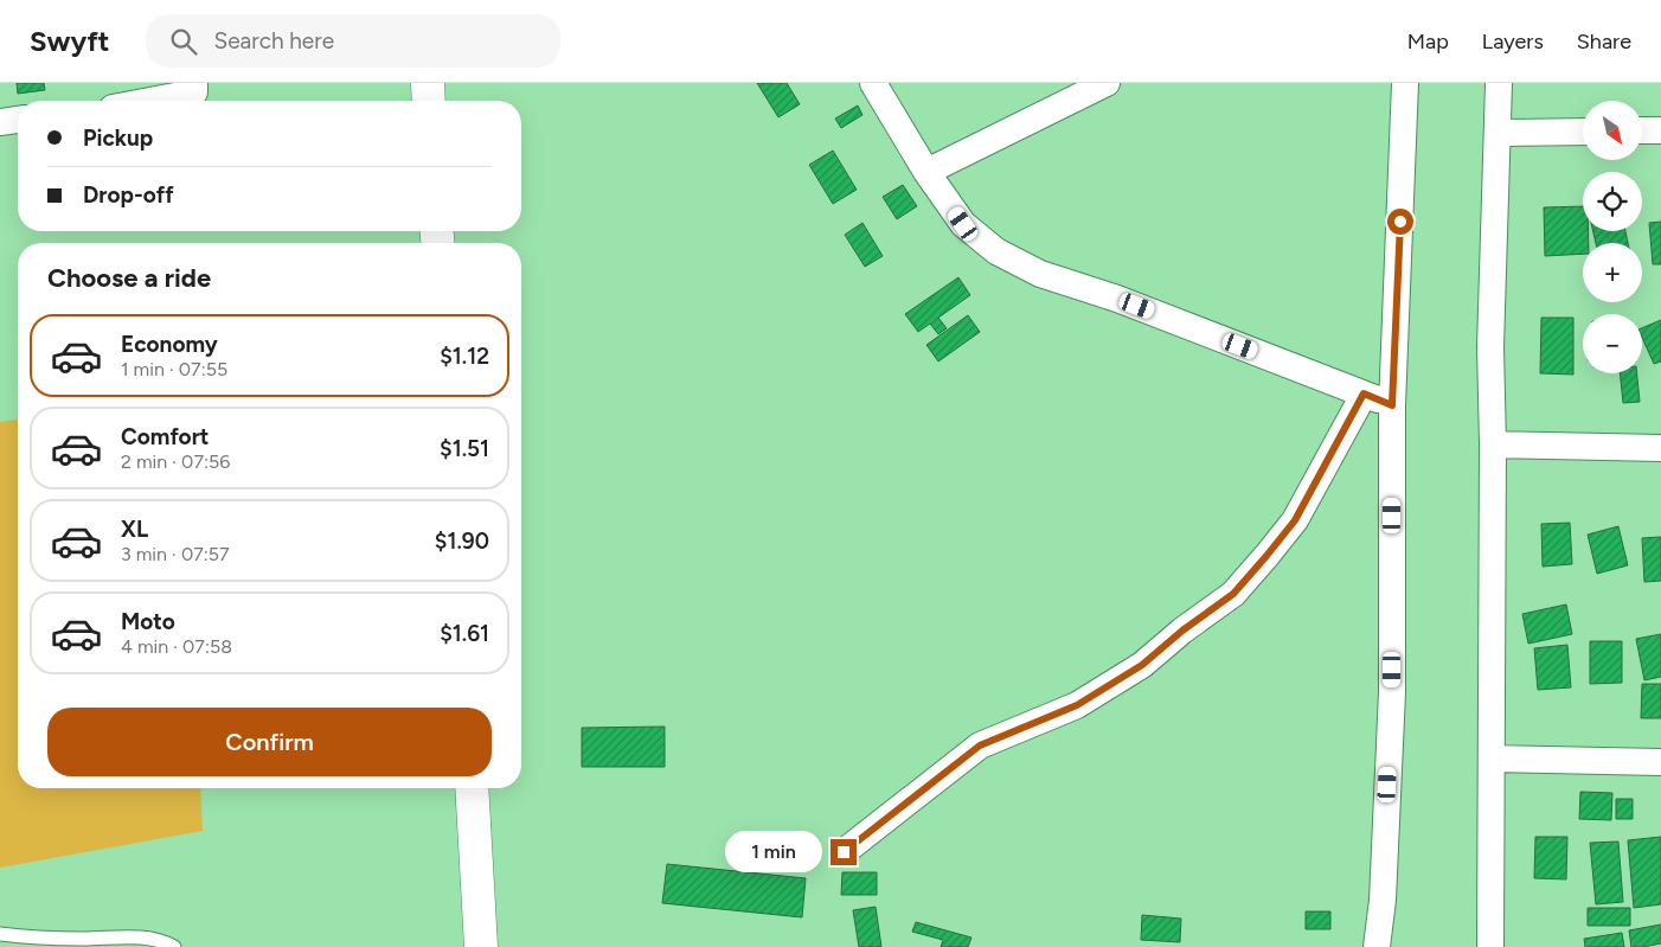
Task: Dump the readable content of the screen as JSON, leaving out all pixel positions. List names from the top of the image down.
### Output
{
  "north": "bottom right",
  "page": {
    "header": "Swyft",
    "search": "Search here",
    "nav": ["Map", "Layers", "Share"],
    "map_buttons": ["+", "−"],
    "banner": ["Pickup", "Drop-off"],
    "heading": "Choose a ride",
    "list": [
      {
        "name": "Economy",
        "note": "1 min · 07:55",
        "value": "$1.12"
      },
      {
        "name": "Comfort",
        "note": "2 min · 07:56",
        "value": "$1.51"
      },
      {
        "name": "XL",
        "note": "3 min · 07:57",
        "value": "$1.90"
      },
      {
        "name": "Moto",
        "note": "4 min · 07:58",
        "value": "$1.61"
      }
    ],
    "buttons": "Confirm",
    "bubble": "1 min"
  }
}
